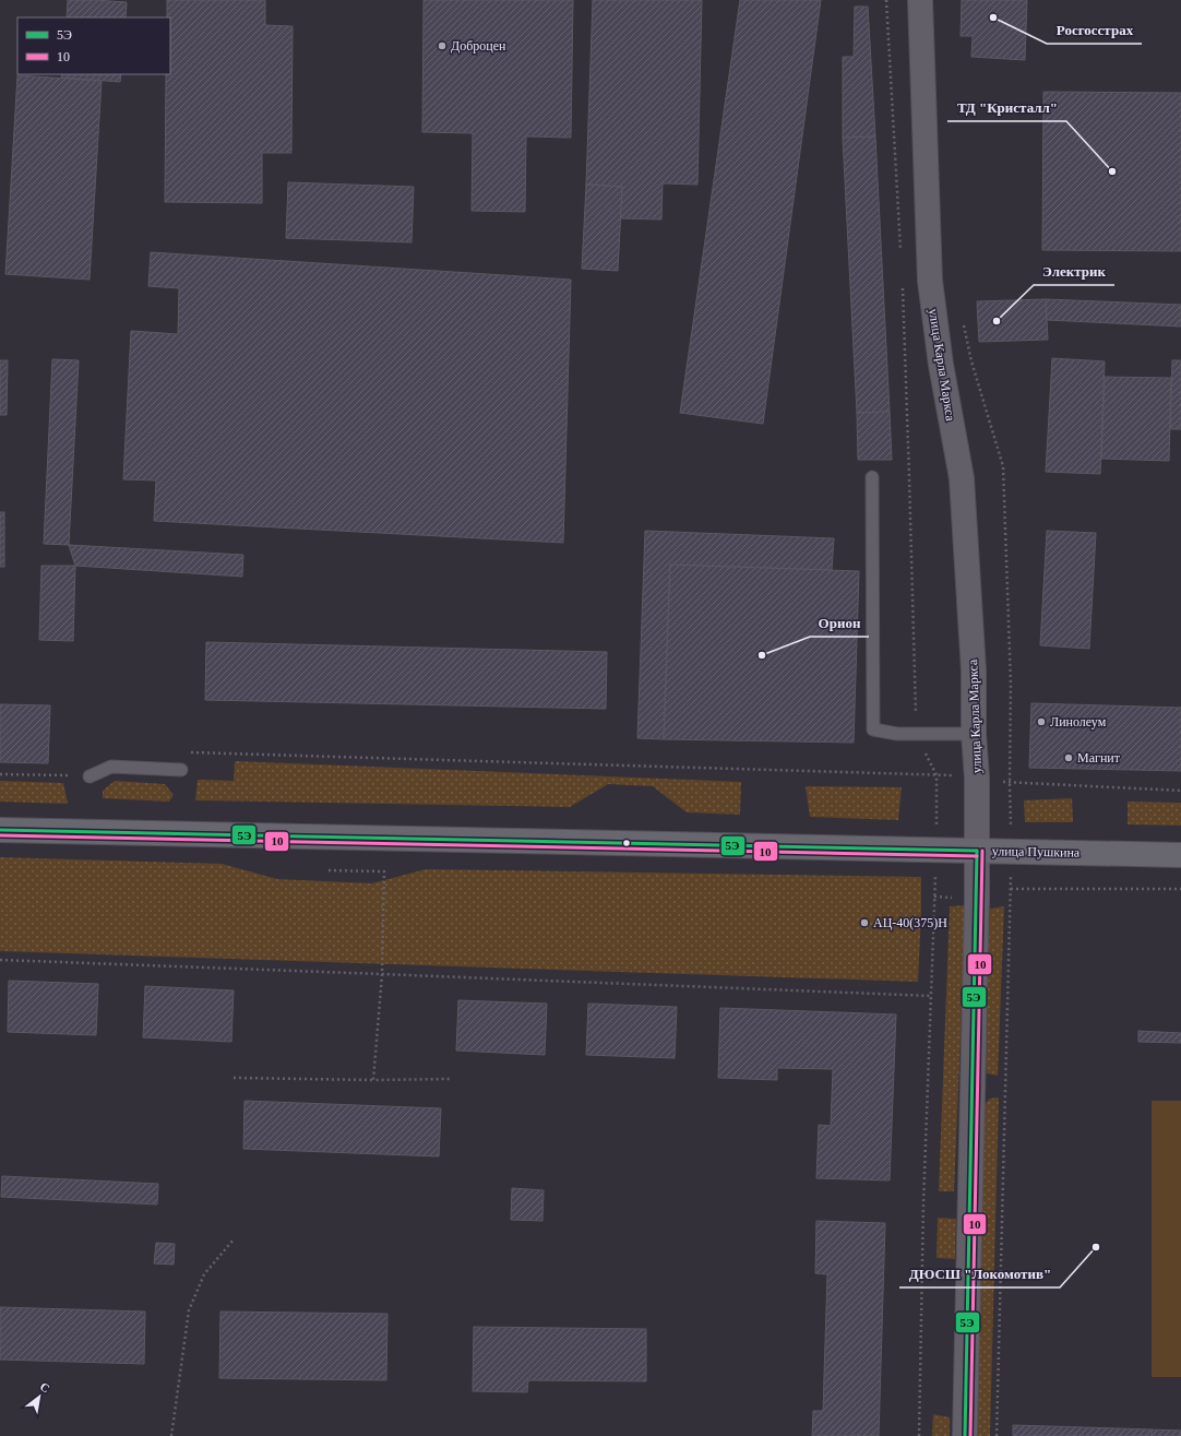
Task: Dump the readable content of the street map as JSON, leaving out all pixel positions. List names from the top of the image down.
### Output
{
  "streets": {
    "main road": ["улица Пушкина"],
    "street": ["улица Карла Маркса"]
  },
  "crossings": [
    ["улица Карла Маркса", "улица Пушкина"]
  ],
  "places": [
    "Росгосстрах",
    "Доброцен",
    "ТД \"Кристалл\"",
    "Электрик",
    "Орион",
    "Линолеум",
    "Магнит",
    "АЦ-40(375)Н",
    "ДЮСШ \"Локомотив\""
  ],
  "lines": ["transit line 5Э", "transit line 10"],
  "legend": ["5Э", "10"],
  "north": "top right"
}
